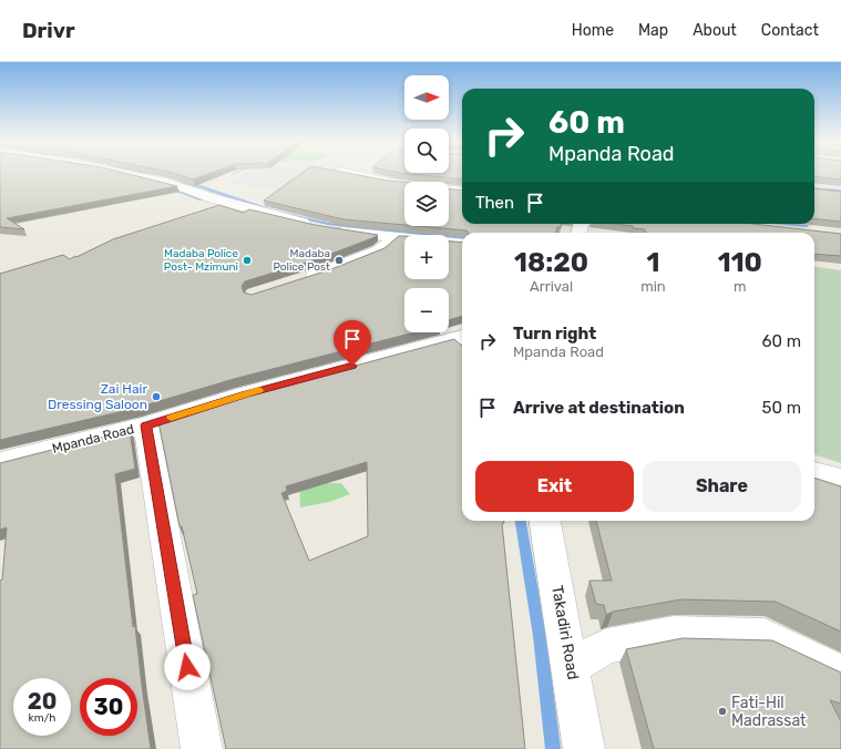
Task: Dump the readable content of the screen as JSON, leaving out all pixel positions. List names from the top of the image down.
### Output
{
  "streets": {
    "street": ["Mpanda Road", "Takadiri Road"]
  },
  "places": [
    "Madaba Police Post- Mzimuni",
    "Madaba Police Post",
    "Zai Hair Dressing Saloon",
    "Fati-Hil Madrassat"
  ],
  "north": "right",
  "page": {
    "header": "Drivr",
    "nav": [
      "Home",
      "Map",
      "About",
      "Contact"
    ],
    "map_buttons": ["+", "−"],
    "turn": ["60 m", "Mpanda Road"],
    "then": "Then",
    "eta": [
      "18:20",
      "Arrival",
      "1",
      "min",
      "110",
      "m"
    ],
    "list": [
      {
        "name": "Turn right",
        "note": "Mpanda Road",
        "value": "60 m"
      },
      {
        "name": "Arrive at destination",
        "value": "50 m"
      }
    ],
    "buttons": ["Exit", "Share"],
    "speed": "20 km/h",
    "limit": "30"
  }
}
